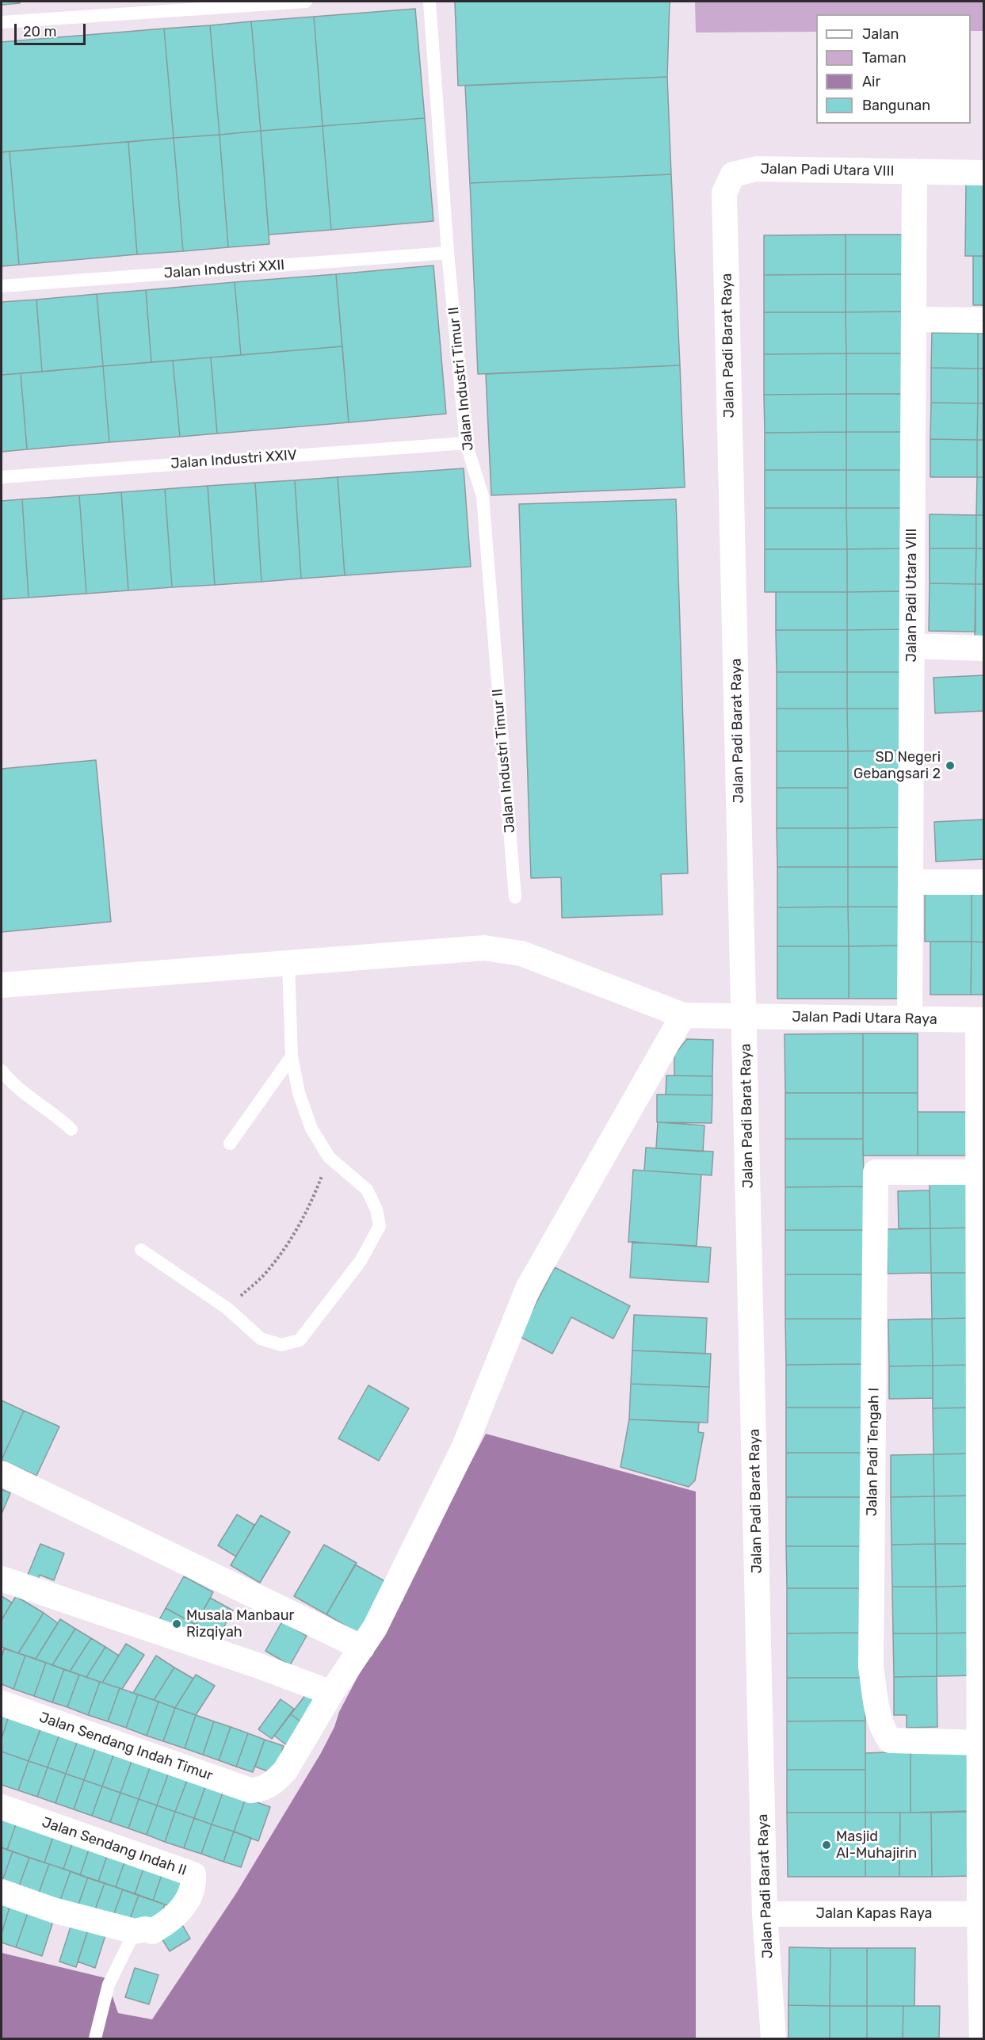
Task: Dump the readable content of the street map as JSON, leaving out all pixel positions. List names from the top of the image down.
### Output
{
  "streets": {
    "street": [
      "Jalan Padi Utara VIII",
      "Jalan Padi Barat Raya",
      "Jalan Padi Utara Raya",
      "Jalan Padi Tengah I",
      "Jalan Sendang Indah Timur",
      "Jalan Sendang Indah II",
      "Jalan Kapas Raya"
    ],
    "lane": ["Jalan Industri XXII", "Jalan Industri Timur II", "Jalan Industri XXIV"]
  },
  "crossings": [
    ["Jalan Padi Utara VIII", "Jalan Padi Barat Raya"],
    ["Jalan Padi Utara VIII", "Jalan Padi Utara Raya"],
    ["Jalan Industri XXII", "Jalan Industri Timur II"],
    ["Jalan Padi Barat Raya", "Jalan Padi Utara Raya"],
    ["Jalan Padi Barat Raya", "Jalan Kapas Raya"],
    ["Jalan Industri Timur II", "Jalan Industri XXIV"]
  ],
  "places": ["SD Negeri Gebangsari 2", "Musala Manbaur Rizqiyah", "Masjid Al-Muhajirin"],
  "legend": [
    "Jalan",
    "Taman",
    "Air",
    "Bangunan"
  ],
  "scale_bar": "20 m"
}
